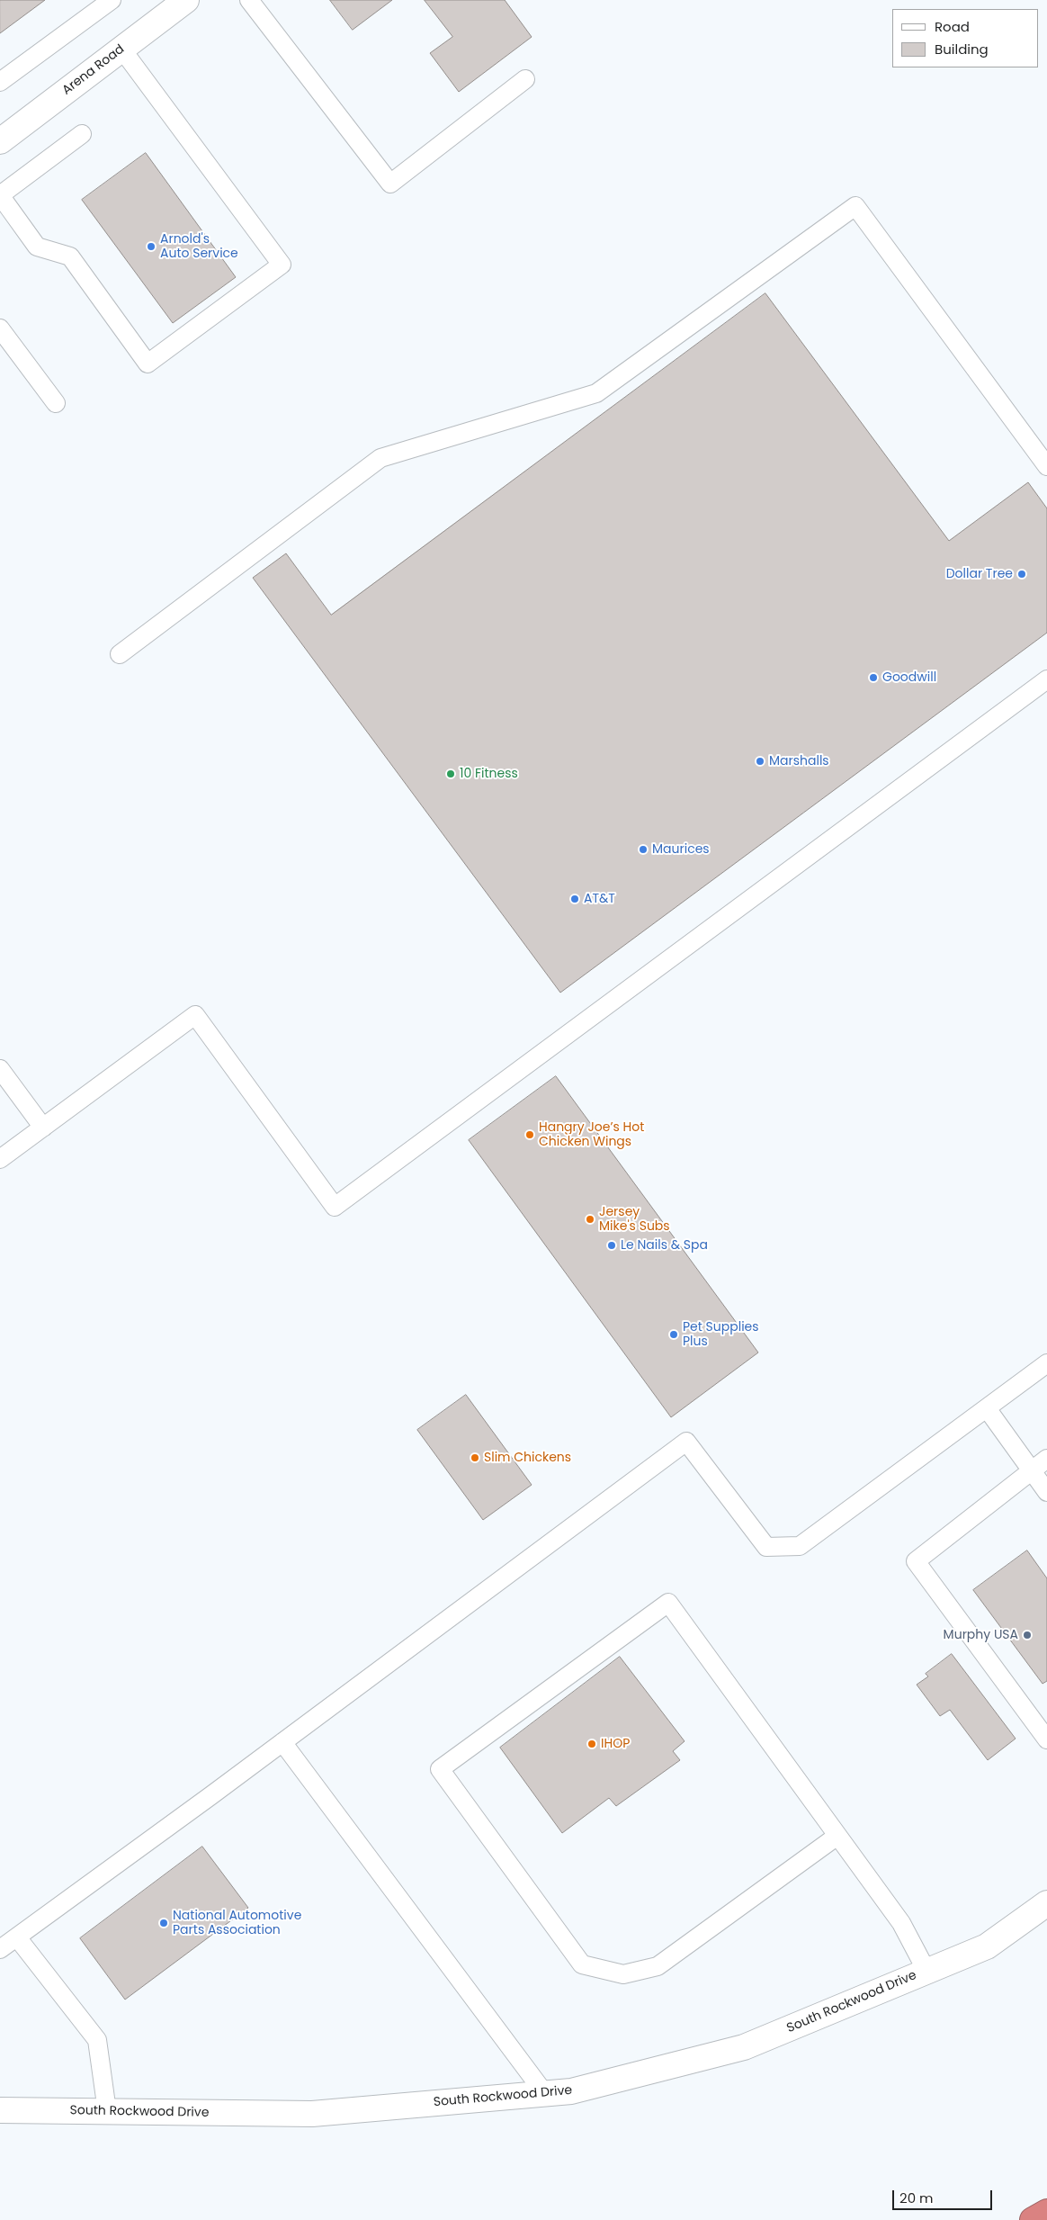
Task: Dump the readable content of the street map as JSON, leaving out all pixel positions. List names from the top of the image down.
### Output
{
  "streets": {
    "main road": ["Arena Road", "South Rockwood Drive"]
  },
  "places": [
    "Arnold's Auto Service",
    "Dollar Tree",
    "Goodwill",
    "Marshalls",
    "10 Fitness",
    "Maurices",
    "AT&T",
    "Hangry Joe’s Hot Chicken Wings",
    "Jersey Mike's Subs",
    "Le Nails & Spa",
    "Pet Supplies Plus",
    "Slim Chickens",
    "Murphy USA",
    "IHOP",
    "National Automotive Parts Association"
  ],
  "legend": ["Road", "Building"],
  "scale_bar": "20 m"
}
